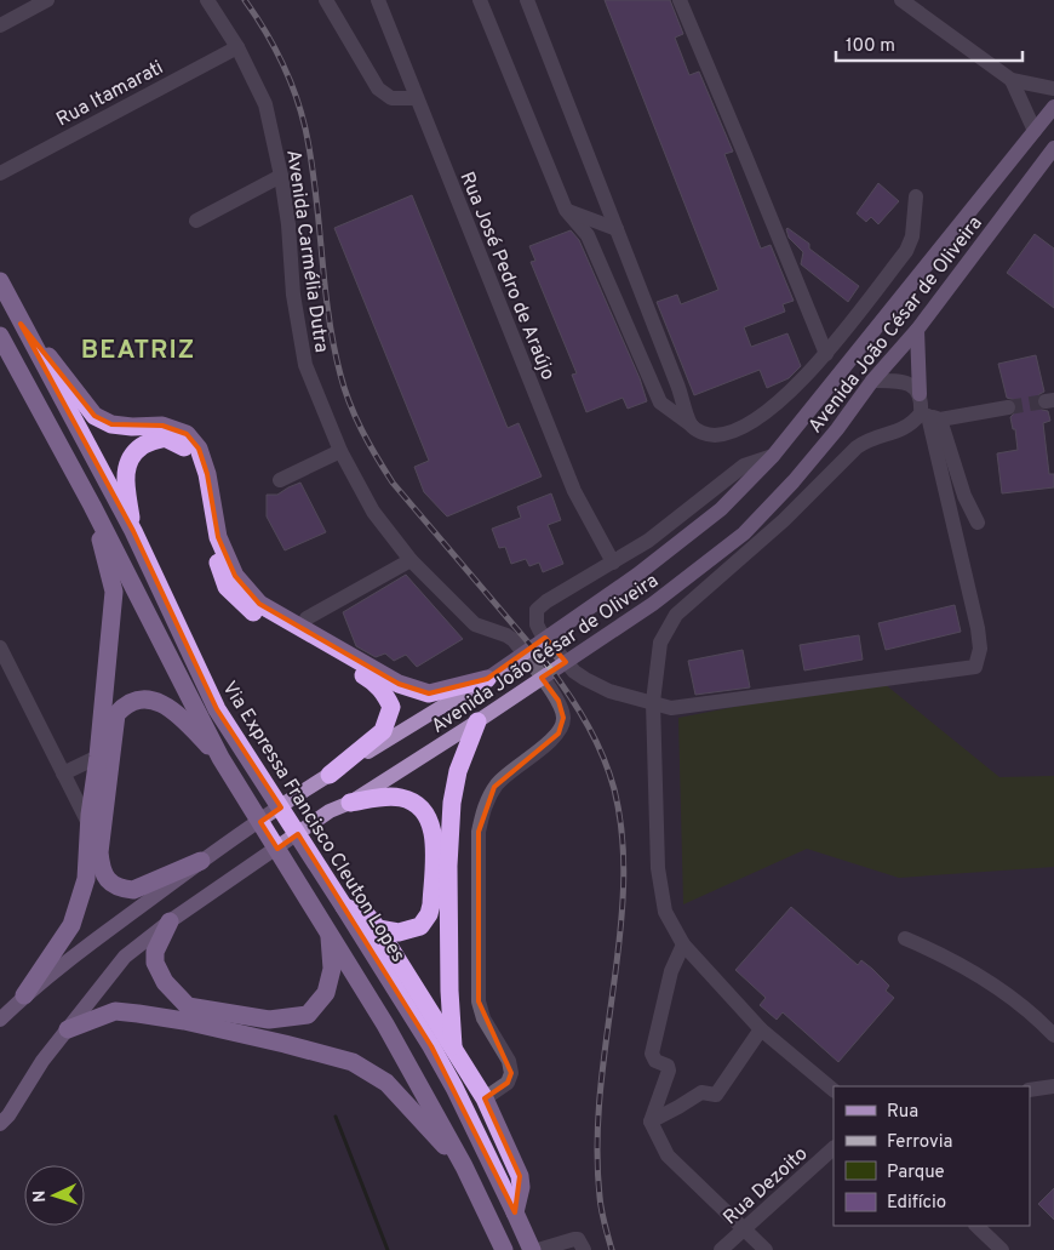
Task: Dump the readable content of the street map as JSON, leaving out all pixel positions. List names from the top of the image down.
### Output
{
  "streets": {
    "highway": ["Via Expressa Francisco Cleuton Lopes"],
    "main road": ["Avenida João César de Oliveira"],
    "street": [
      "Rua Itamarati",
      "Avenida Carmélia Dutra",
      "Rua José Pedro de Araújo",
      "Rua Dezoito"
    ]
  },
  "crossings": [
    ["Rua Itamarati", "Avenida Carmélia Dutra"]
  ],
  "districts": ["BEATRIZ"],
  "legend": [
    "Rua",
    "Ferrovia",
    "Parque",
    "Edifício"
  ],
  "scale_bar": "100 m",
  "north": "left"
}
